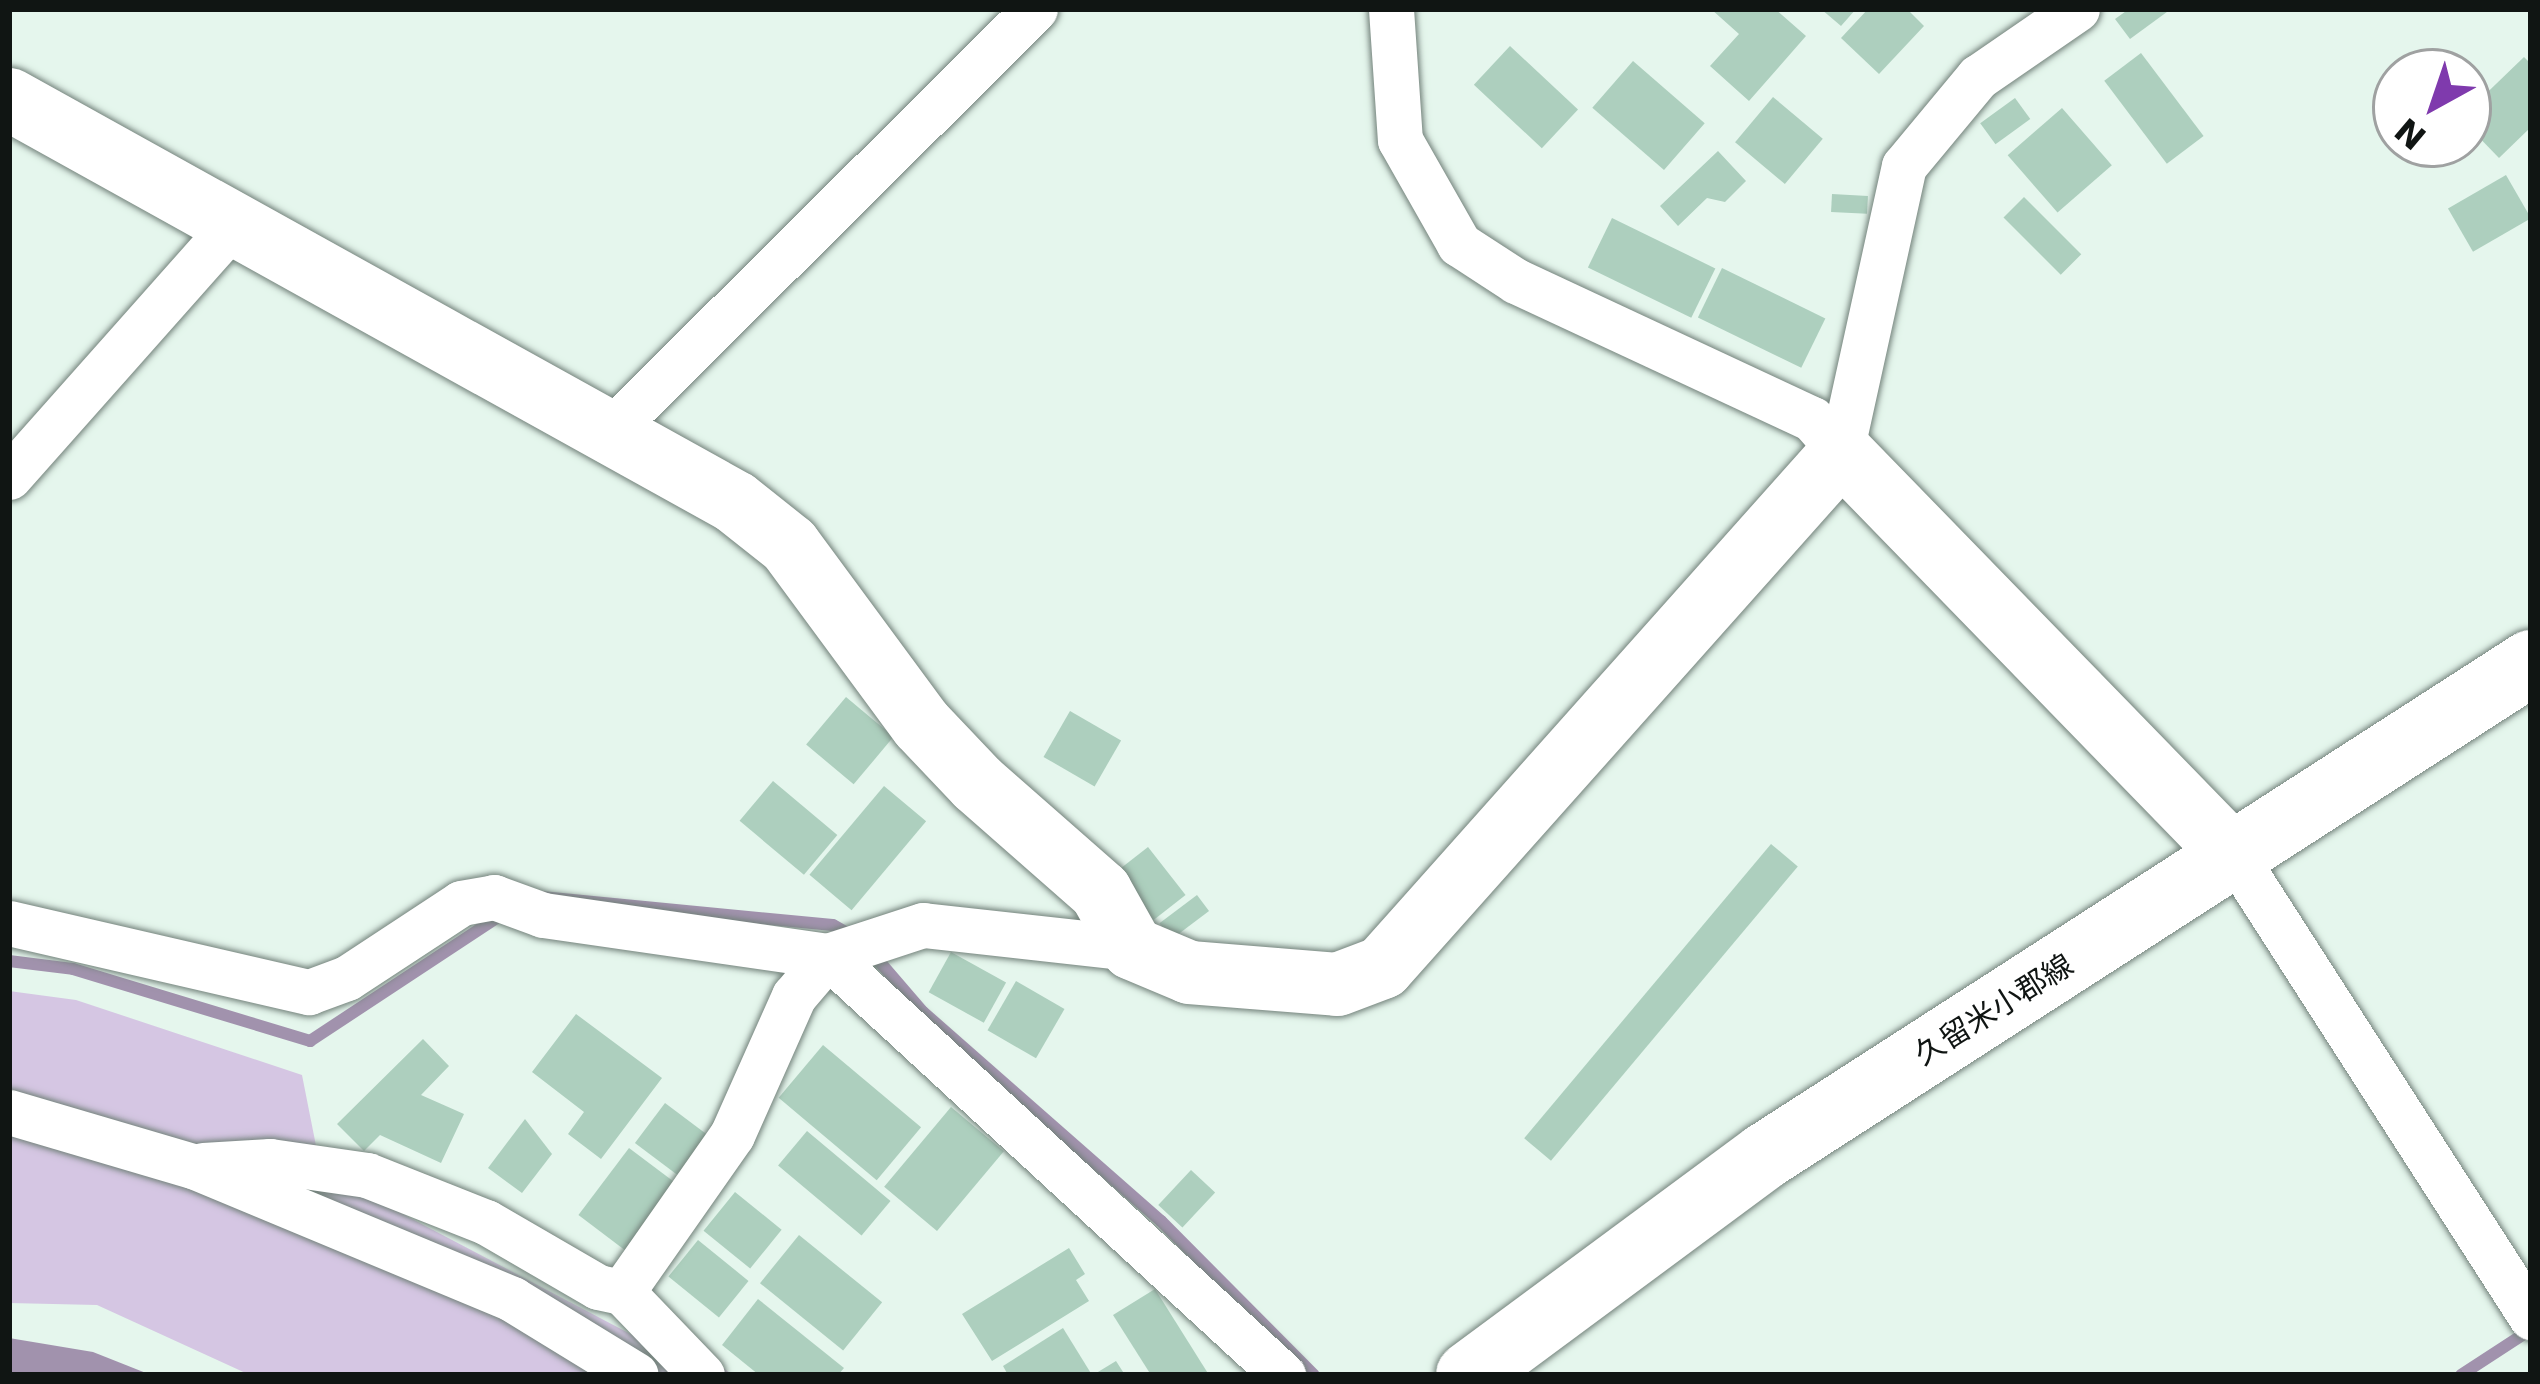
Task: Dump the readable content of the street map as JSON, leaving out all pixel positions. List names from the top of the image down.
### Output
{
  "streets": {
    "main road": ["久留米小郡線"]
  },
  "north": "bottom left"
}
